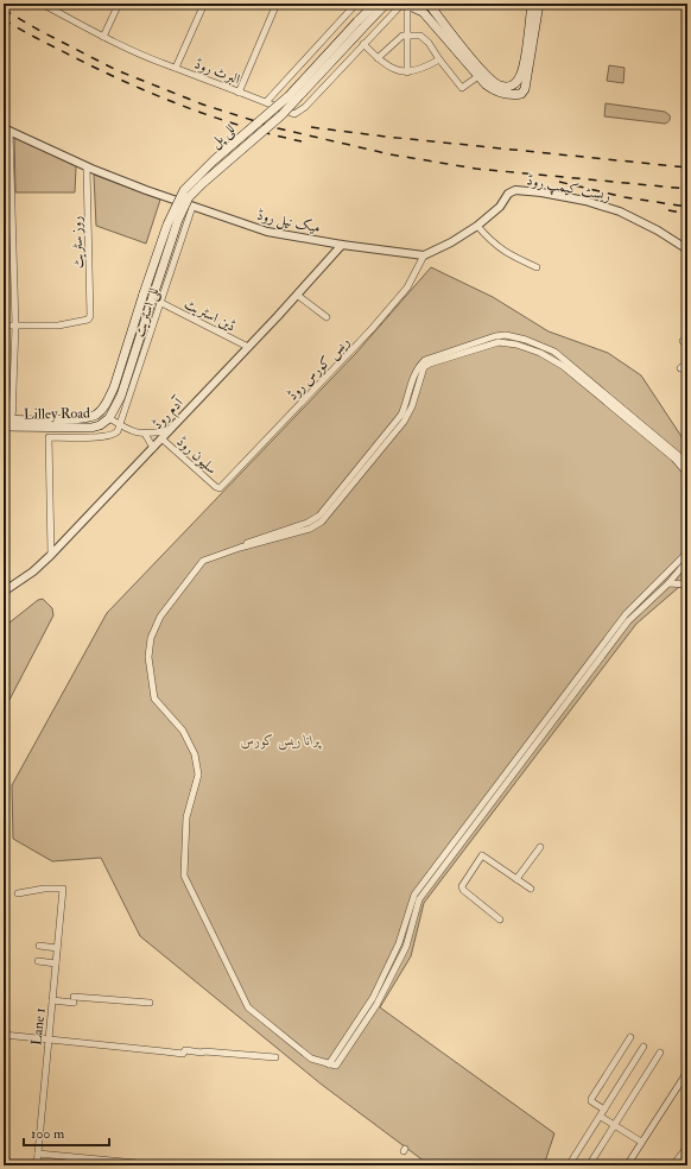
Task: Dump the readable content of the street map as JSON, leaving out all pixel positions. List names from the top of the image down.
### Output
{
  "streets": {
    "main road": ["للی پل", "Lilley Road"],
    "street": [
      "البرٹ روڈ",
      "ریسٹ کیمپ روڈ",
      "میک نیل روڈ",
      "روز سٹریٹ",
      "للی اسٹریٹ",
      "ڈین اسٹریٹ",
      "ریس کورس روڈ",
      "آدم روڈ",
      "سلیون روڈ",
      "Lane 1"
    ]
  },
  "crossings": [
    ["للی پل", "Lilley Road"],
    ["للی پل", "سلیون روڈ"],
    ["میک نیل روڈ", "روز سٹریٹ"],
    ["میک نیل روڈ", "للی اسٹریٹ"],
    ["میک نیل روڈ", "ریس کورس روڈ"],
    ["میک نیل روڈ", "آدم روڈ"],
    ["للی اسٹریٹ", "ڈین اسٹریٹ"],
    ["للی اسٹریٹ", "سلیون روڈ"],
    ["ڈین اسٹریٹ", "آدم روڈ"],
    ["ریس کورس روڈ", "سلیون روڈ"],
    ["Lilley Road", "سلیون روڈ"],
    ["آدم روڈ", "سلیون روڈ"]
  ],
  "parks": ["پرانا ریس کورس"],
  "scale_bar": "100 m"
}
